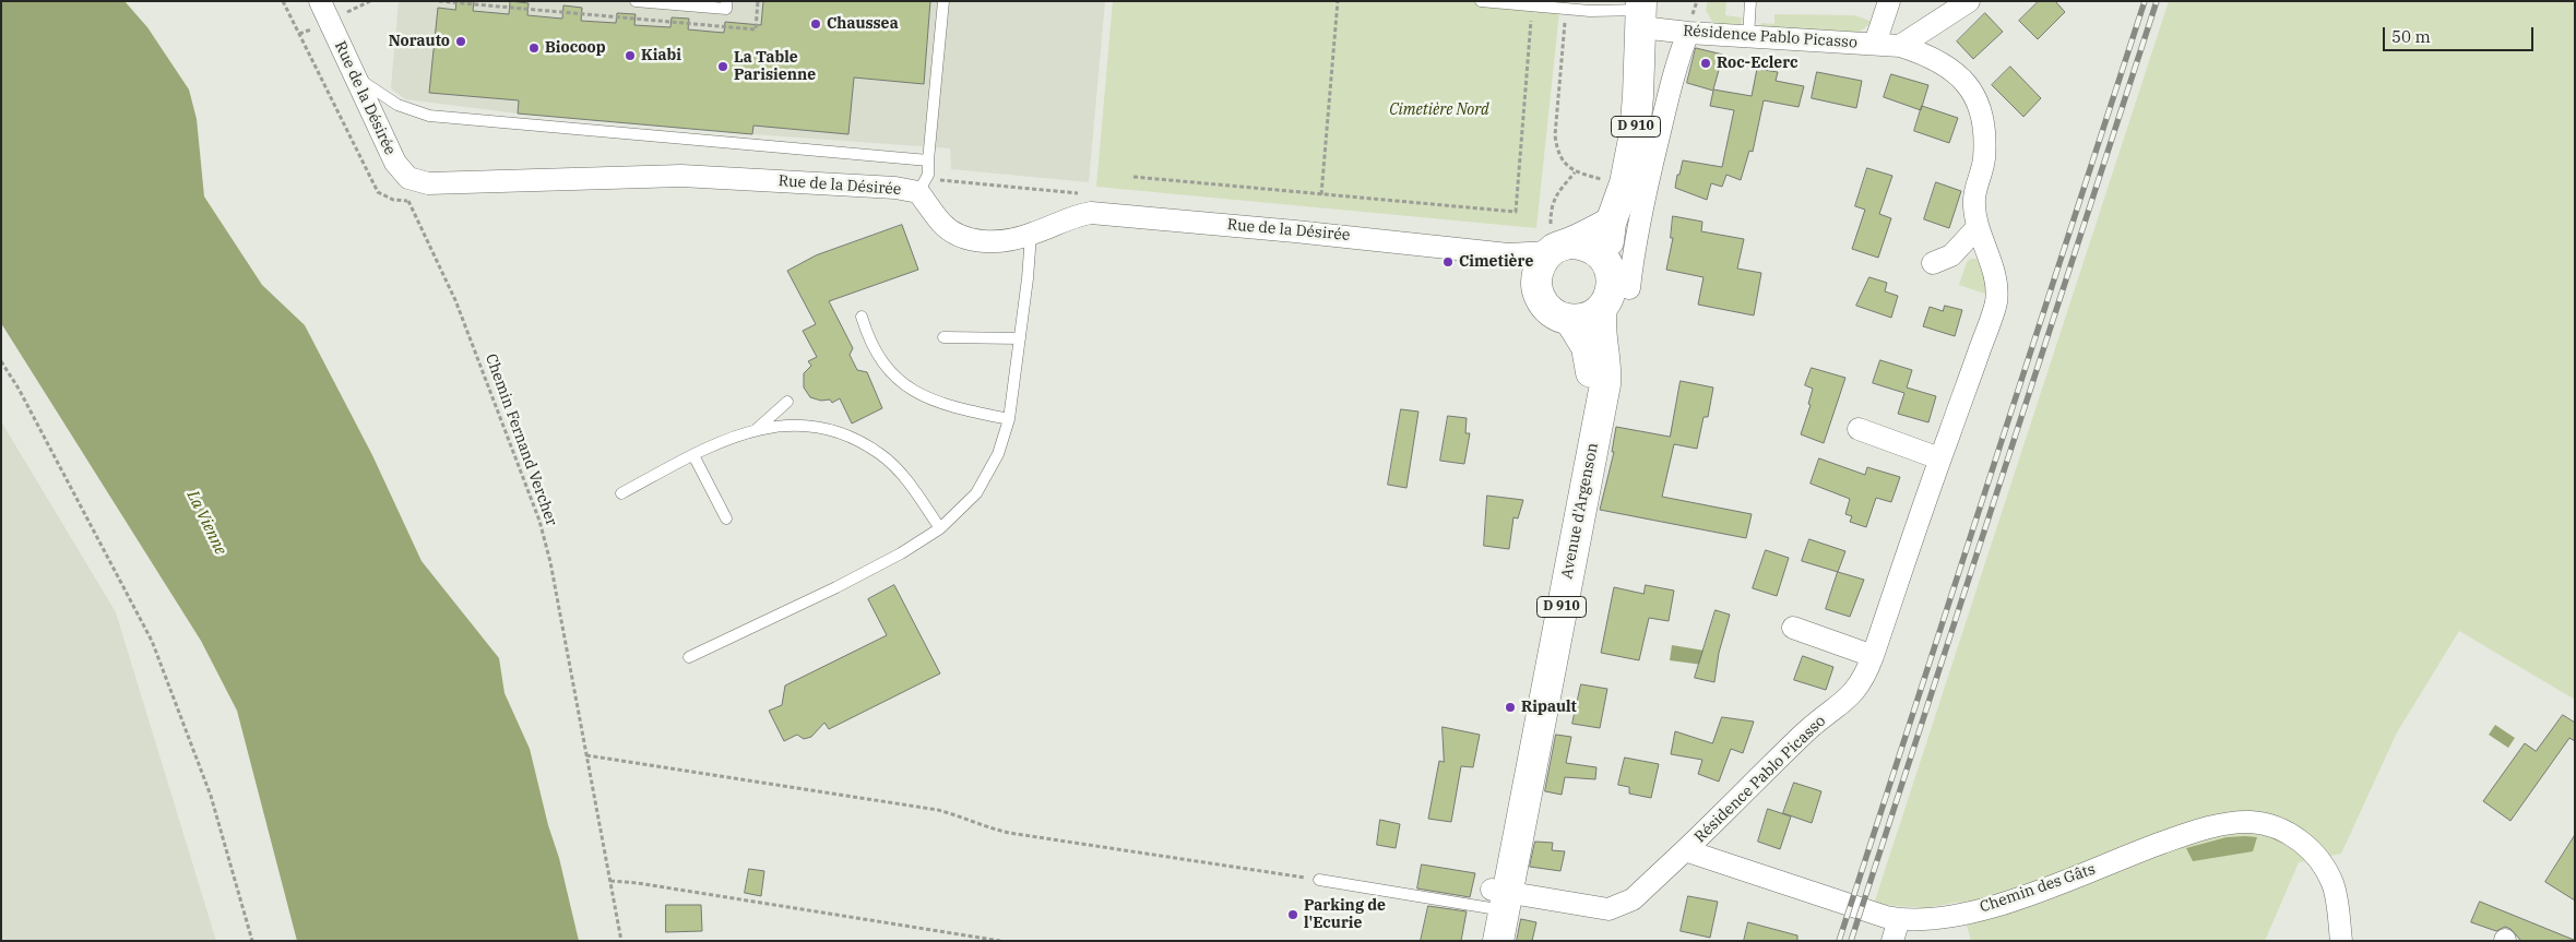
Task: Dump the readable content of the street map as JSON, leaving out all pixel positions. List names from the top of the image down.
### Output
{
  "streets": {
    "main road": ["D 910", "Avenue d'Argenson"],
    "street": ["Résidence Pablo Picasso", "Rue de la Désirée", "Chemin des Gâts"],
    "path": ["Chemin Fernand Vercher"]
  },
  "crossings": [
    ["Résidence Pablo Picasso", "D 910"],
    ["Résidence Pablo Picasso", "Chemin des Gâts"],
    ["Rue de la Désirée", "D 910"],
    ["Rue de la Désirée", "Avenue d'Argenson"],
    ["D 910", "Avenue d'Argenson"]
  ],
  "water": ["La Vienne"],
  "parks": ["Cimetière Nord"],
  "places": [
    "Chaussea",
    "Norauto",
    "Biocoop",
    "Kiabi",
    "Roc-Eclerc",
    "La Table Parisienne",
    "Cimetière",
    "Ripault",
    "Parking de l'Ecurie"
  ],
  "scale_bar": "50 m"
}
